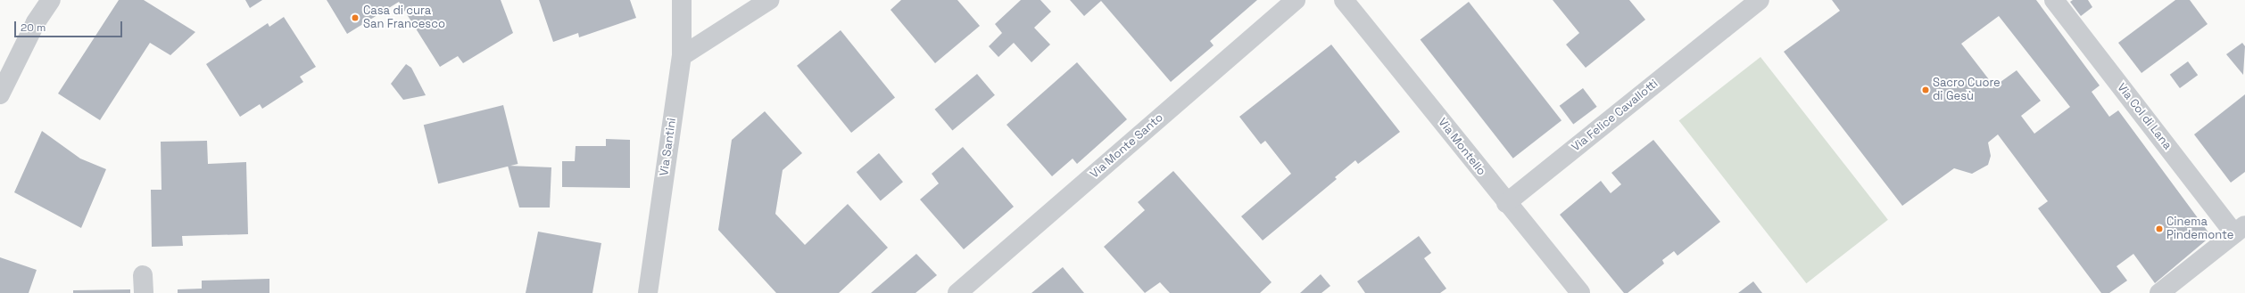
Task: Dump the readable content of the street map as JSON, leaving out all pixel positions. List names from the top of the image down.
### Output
{
  "streets": {
    "street": [
      "Via Felice Cavallotti",
      "Via Col di Lana",
      "Via Monte Santo",
      "Via Santini",
      "Via Montello"
    ]
  },
  "crossings": [
    ["Via Felice Cavallotti", "Via Montello"]
  ],
  "places": ["Casa di cura San Francesco", "Sacro Cuore di Gesù", "Cinema Pindemonte"],
  "scale_bar": "20 m"
}
